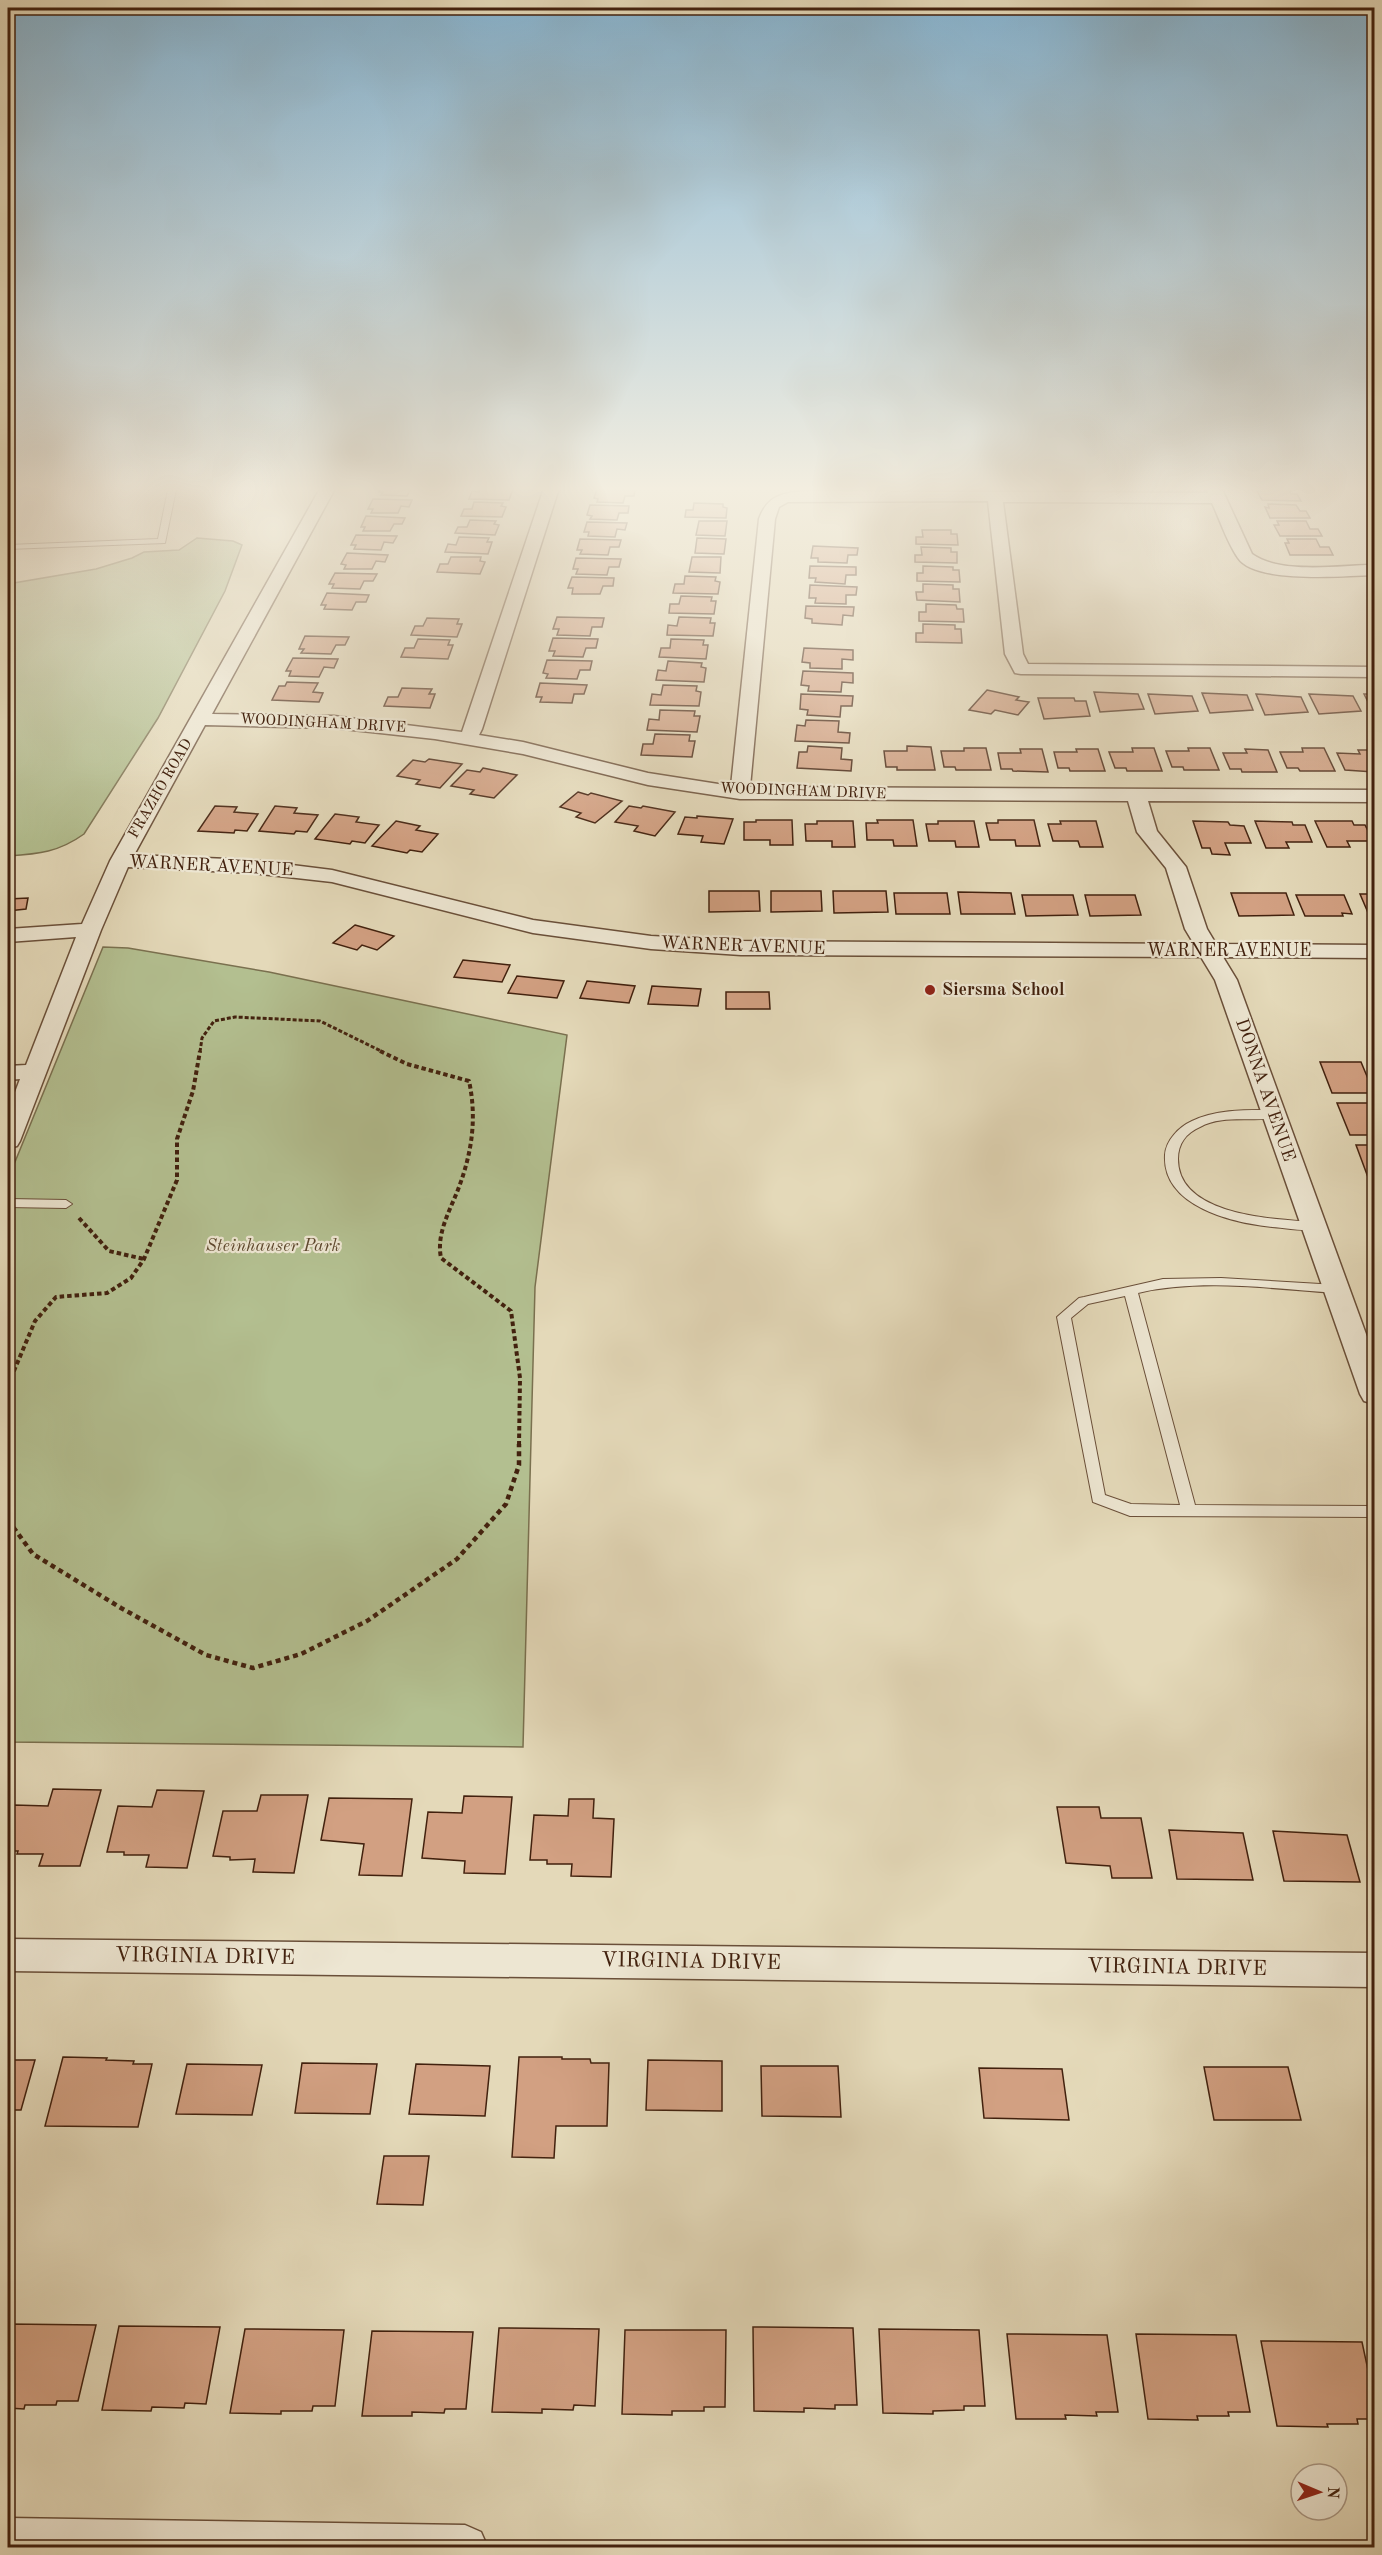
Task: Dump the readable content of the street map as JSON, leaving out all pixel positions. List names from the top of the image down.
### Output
{
  "streets": {
    "street": [
      "WOODINGHAM DRIVE",
      "FRAZHO ROAD",
      "WARNER AVENUE",
      "DONNA AVENUE",
      "VIRGINIA DRIVE"
    ]
  },
  "crossings": [
    ["WOODINGHAM DRIVE", "FRAZHO ROAD"],
    ["WOODINGHAM DRIVE", "DONNA AVENUE"],
    ["FRAZHO ROAD", "WARNER AVENUE"],
    ["WARNER AVENUE", "DONNA AVENUE"]
  ],
  "parks": ["Steinhauser Park"],
  "places": ["Siersma School"],
  "north": "right"
}
